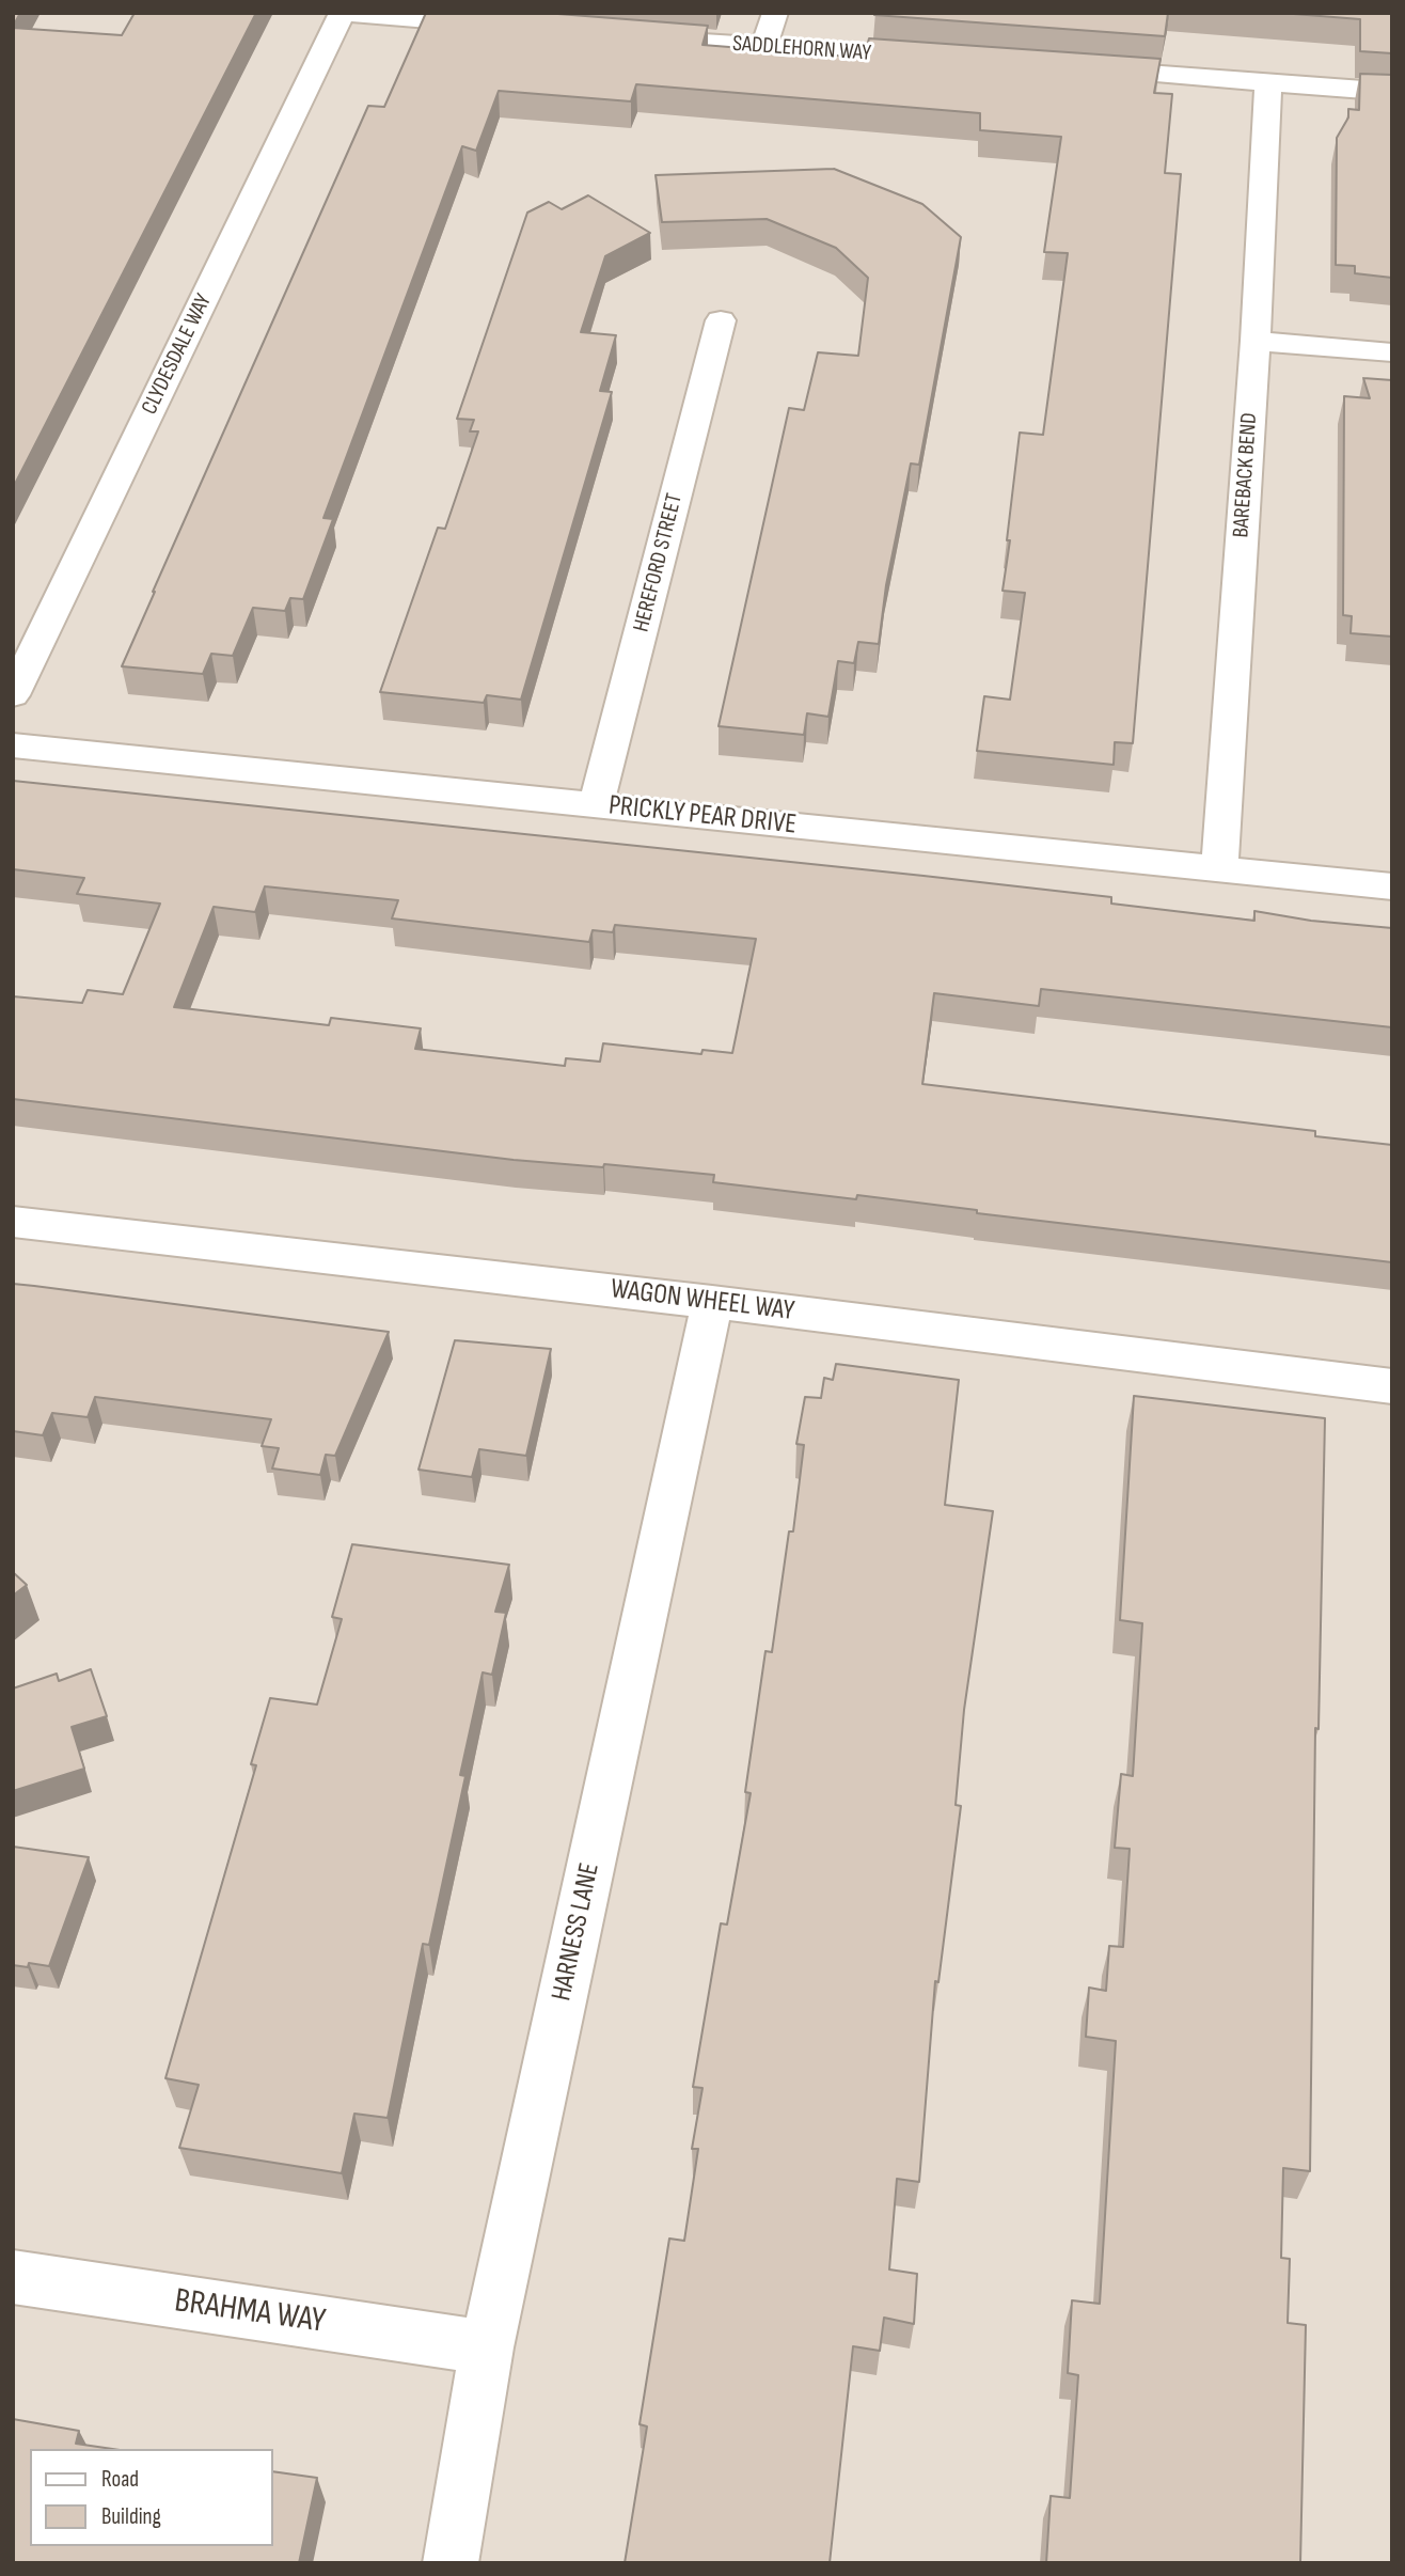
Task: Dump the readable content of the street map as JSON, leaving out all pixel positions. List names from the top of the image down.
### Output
{
  "streets": {
    "street": [
      "SADDLEHORN WAY",
      "CLYDESDALE WAY",
      "BAREBACK BEND",
      "HEREFORD STREET",
      "PRICKLY PEAR DRIVE",
      "WAGON WHEEL WAY",
      "HARNESS LANE",
      "BRAHMA WAY"
    ]
  },
  "crossings": [
    ["BAREBACK BEND", "PRICKLY PEAR DRIVE"],
    ["HEREFORD STREET", "PRICKLY PEAR DRIVE"],
    ["WAGON WHEEL WAY", "HARNESS LANE"],
    ["HARNESS LANE", "BRAHMA WAY"]
  ],
  "legend": ["Road", "Building"]
}
